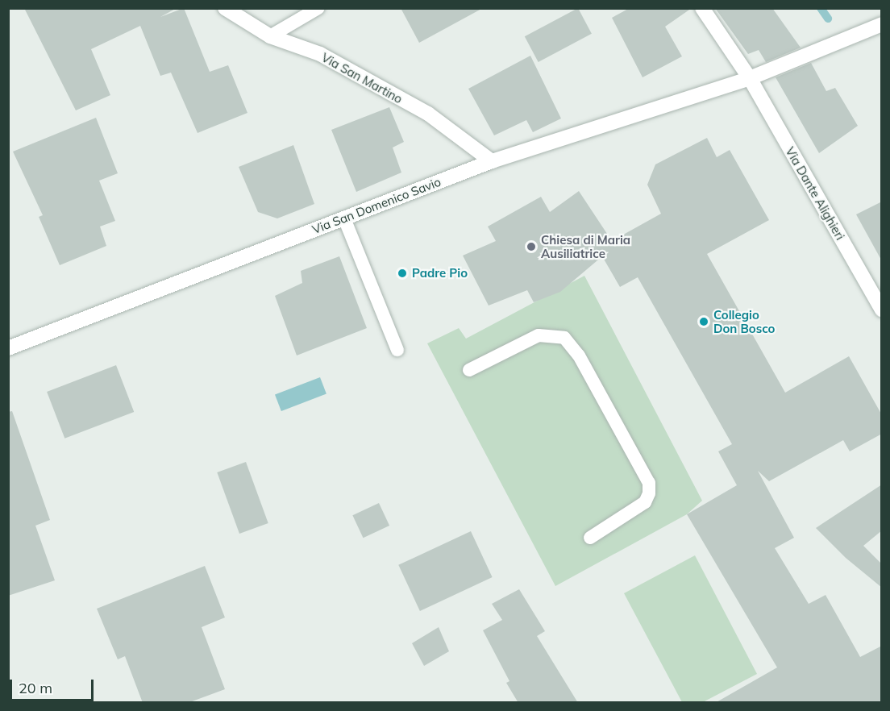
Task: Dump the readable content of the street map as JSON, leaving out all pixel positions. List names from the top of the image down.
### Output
{
  "streets": {
    "street": ["Via San Martino", "Via Dante Alighieri", "Via San Domenico Savio"]
  },
  "crossings": [
    ["Via San Martino", "Via San Domenico Savio"],
    ["Via Dante Alighieri", "Via San Domenico Savio"]
  ],
  "places": ["Chiesa di Maria Ausiliatrice", "Padre Pio", "Collegio Don Bosco"],
  "scale_bar": "20 m"
}
